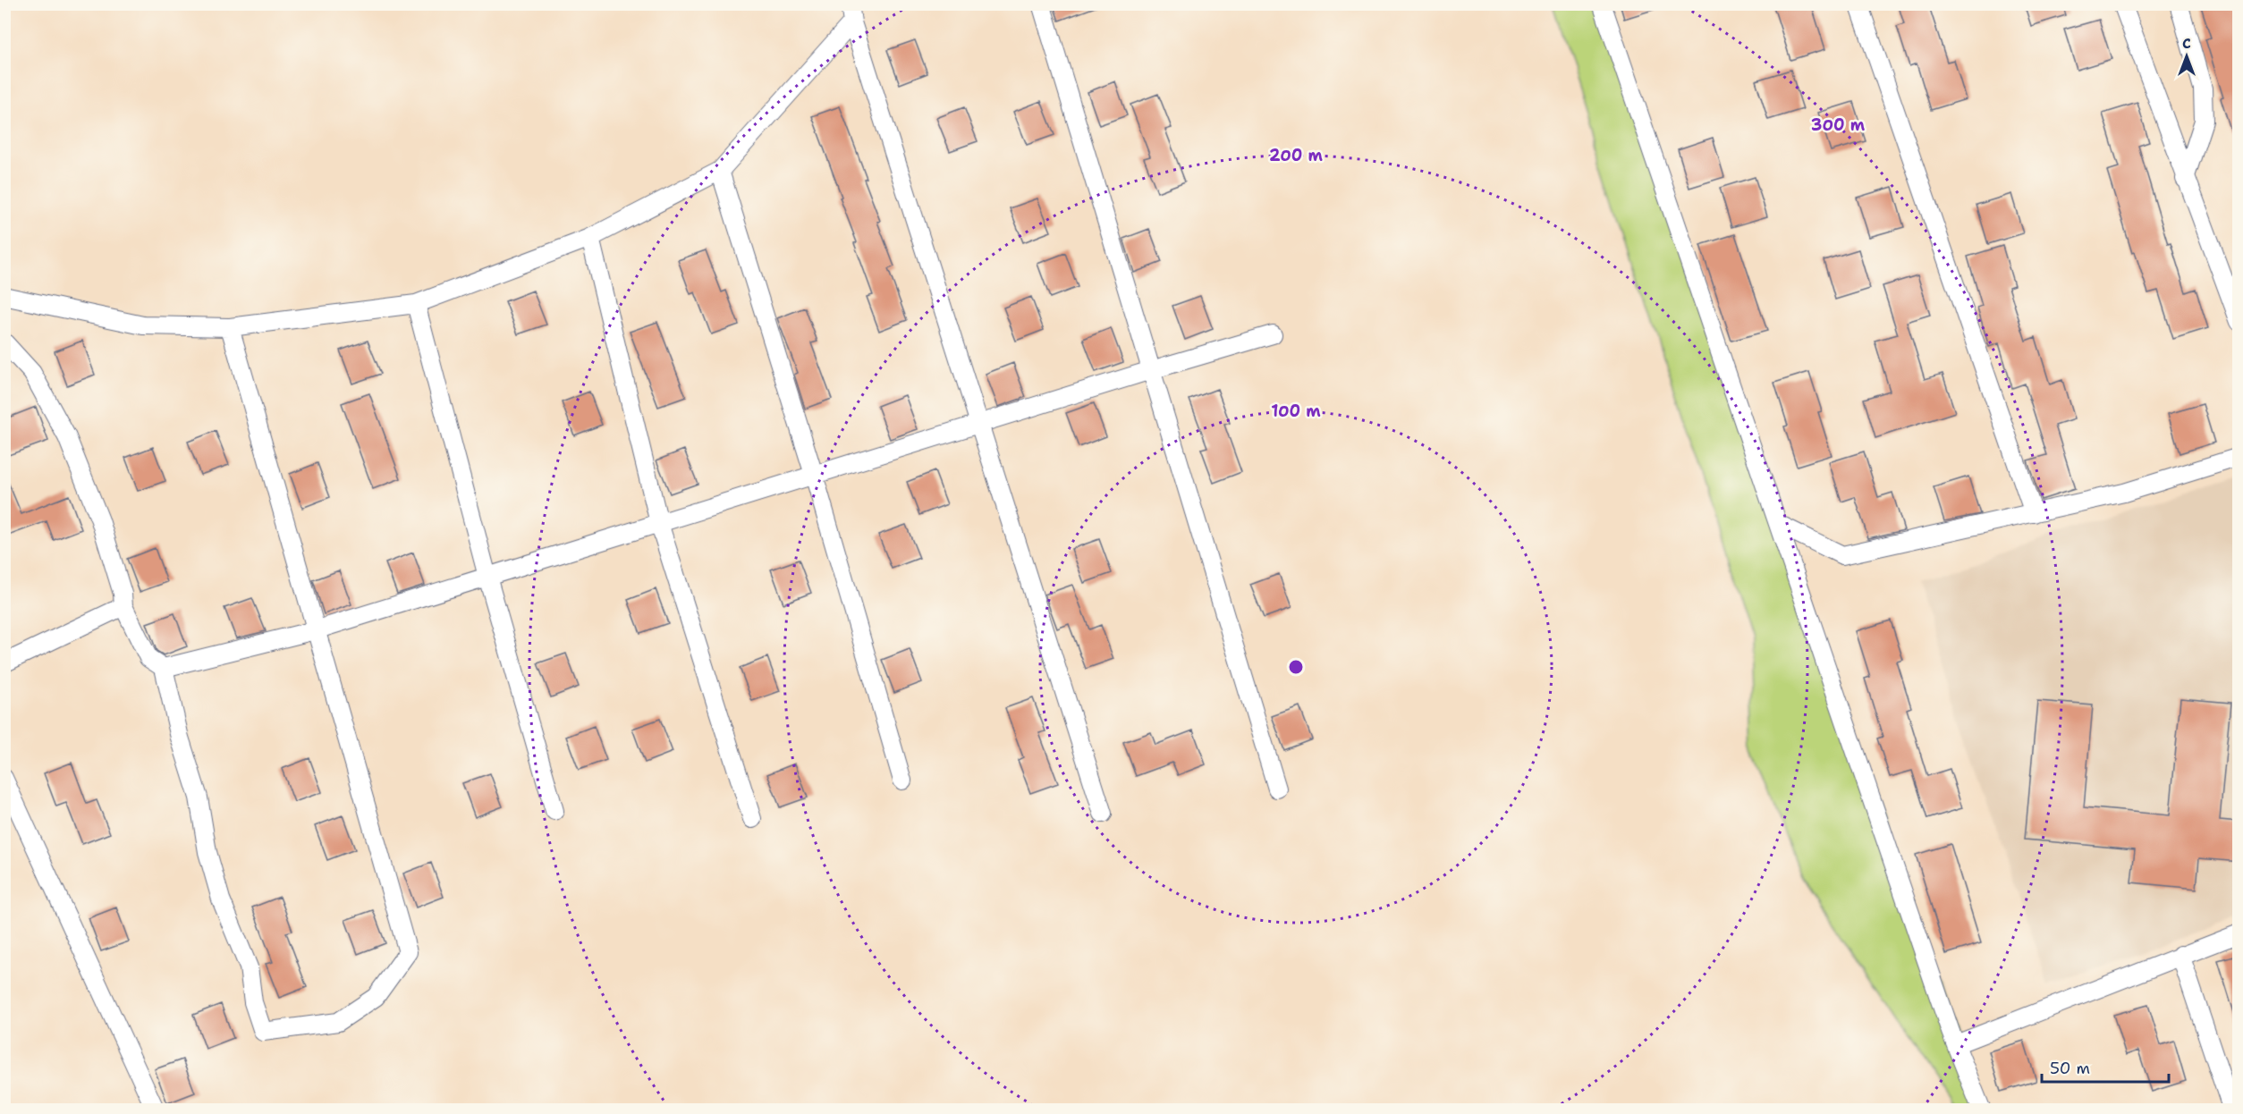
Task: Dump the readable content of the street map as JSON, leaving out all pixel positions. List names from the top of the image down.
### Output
{
  "scale_bar": "50 m",
  "north": "top",
  "rings": ["300 m", "200 m", "100 m"]
}
